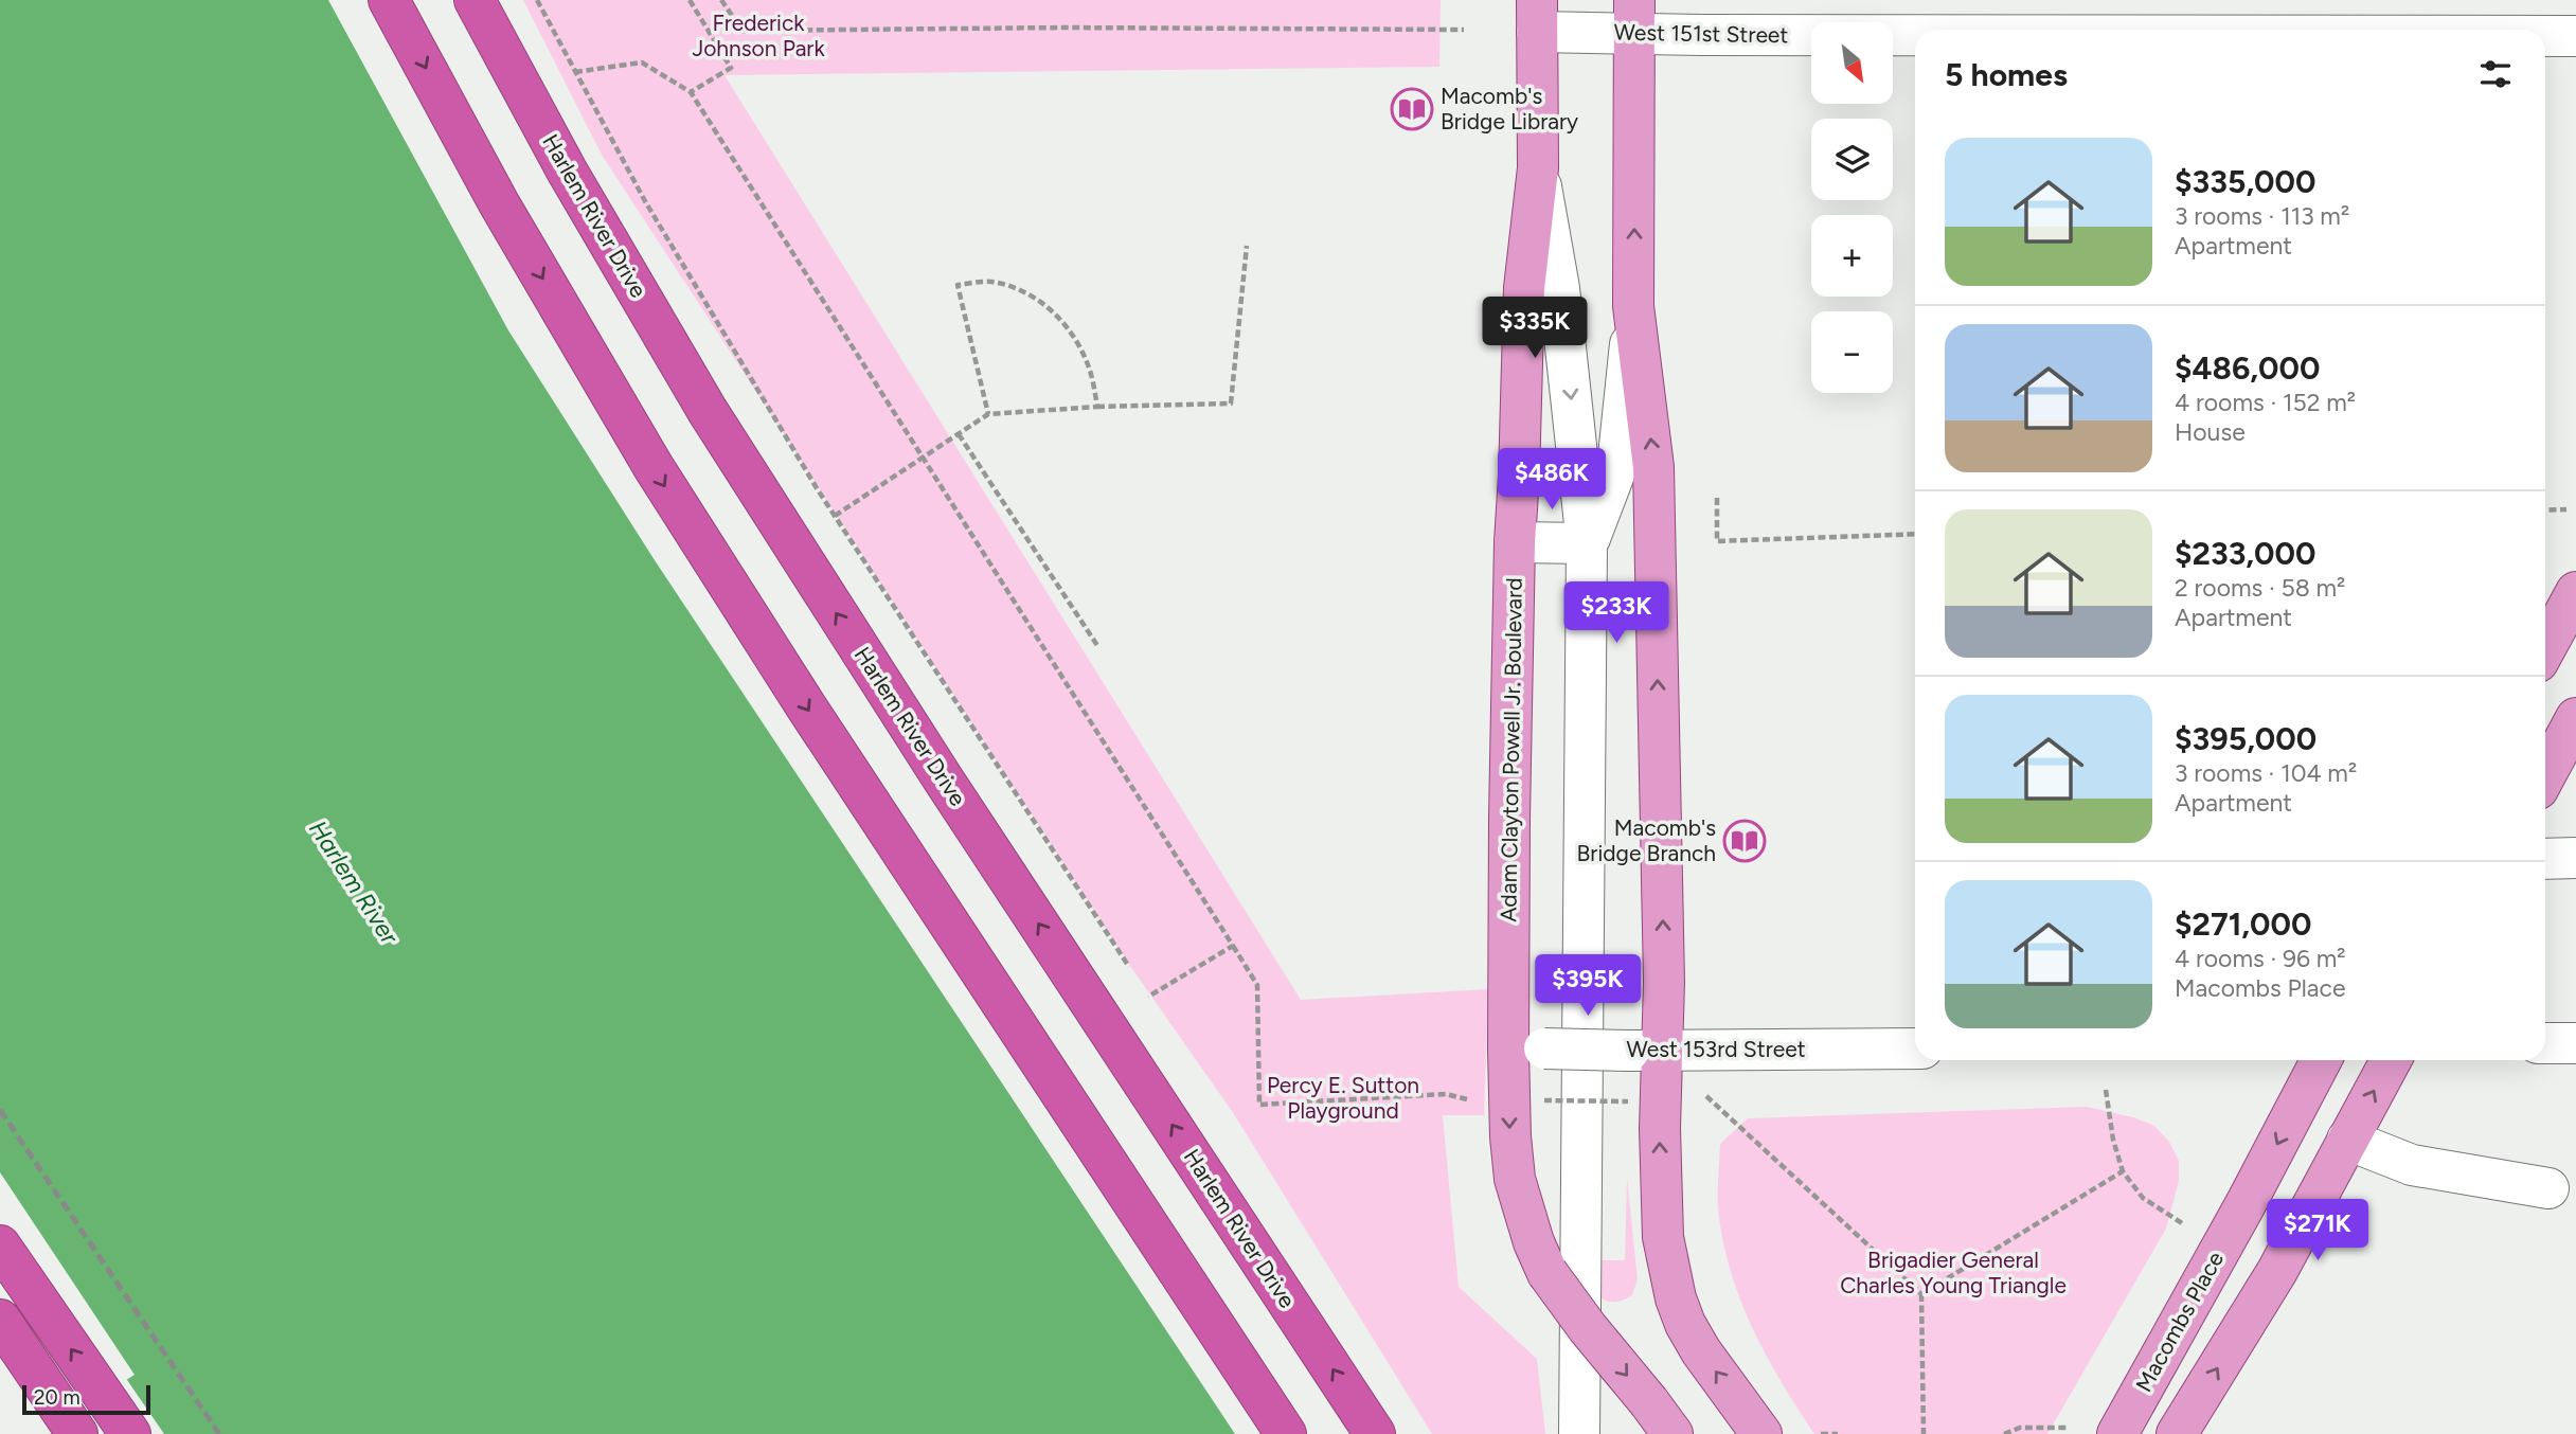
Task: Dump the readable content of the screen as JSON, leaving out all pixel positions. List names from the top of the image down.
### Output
{
  "streets": {
    "highway": ["Harlem River Drive"],
    "main road": ["Adam Clayton Powell Jr. Boulevard", "Macombs Place"],
    "street": ["West 151st Street", "West 153rd Street"]
  },
  "crossings": [
    ["West 151st Street", "Adam Clayton Powell Jr. Boulevard"],
    ["Adam Clayton Powell Jr. Boulevard", "West 153rd Street"]
  ],
  "water": ["Harlem River"],
  "parks": ["Frederick Johnson Park", "Percy E. Sutton Playground", "Brigadier General Charles Young Triangle"],
  "places": {
    "library": ["Macomb's Bridge Library", "Macomb's Bridge Branch"]
  },
  "scale_bar": "20 m",
  "north": "bottom right",
  "page": {
    "map_buttons": ["+", "−"],
    "heading": "5 homes",
    "list": [
      {
        "name": "$335,000",
        "note": "3 rooms · 113 m² · Apartment"
      },
      {
        "name": "$486,000",
        "note": "4 rooms · 152 m² · House"
      },
      {
        "name": "$233,000",
        "note": "2 rooms · 58 m² · Apartment"
      },
      {
        "name": "$395,000",
        "note": "3 rooms · 104 m² · Apartment"
      },
      {
        "name": "$271,000",
        "note": "4 rooms · 96 m² · Macombs Place"
      }
    ],
    "price": [
      "$335K",
      "$486K",
      "$233K",
      "$395K",
      "$271K"
    ],
    "scale": "20 m"
  }
}
